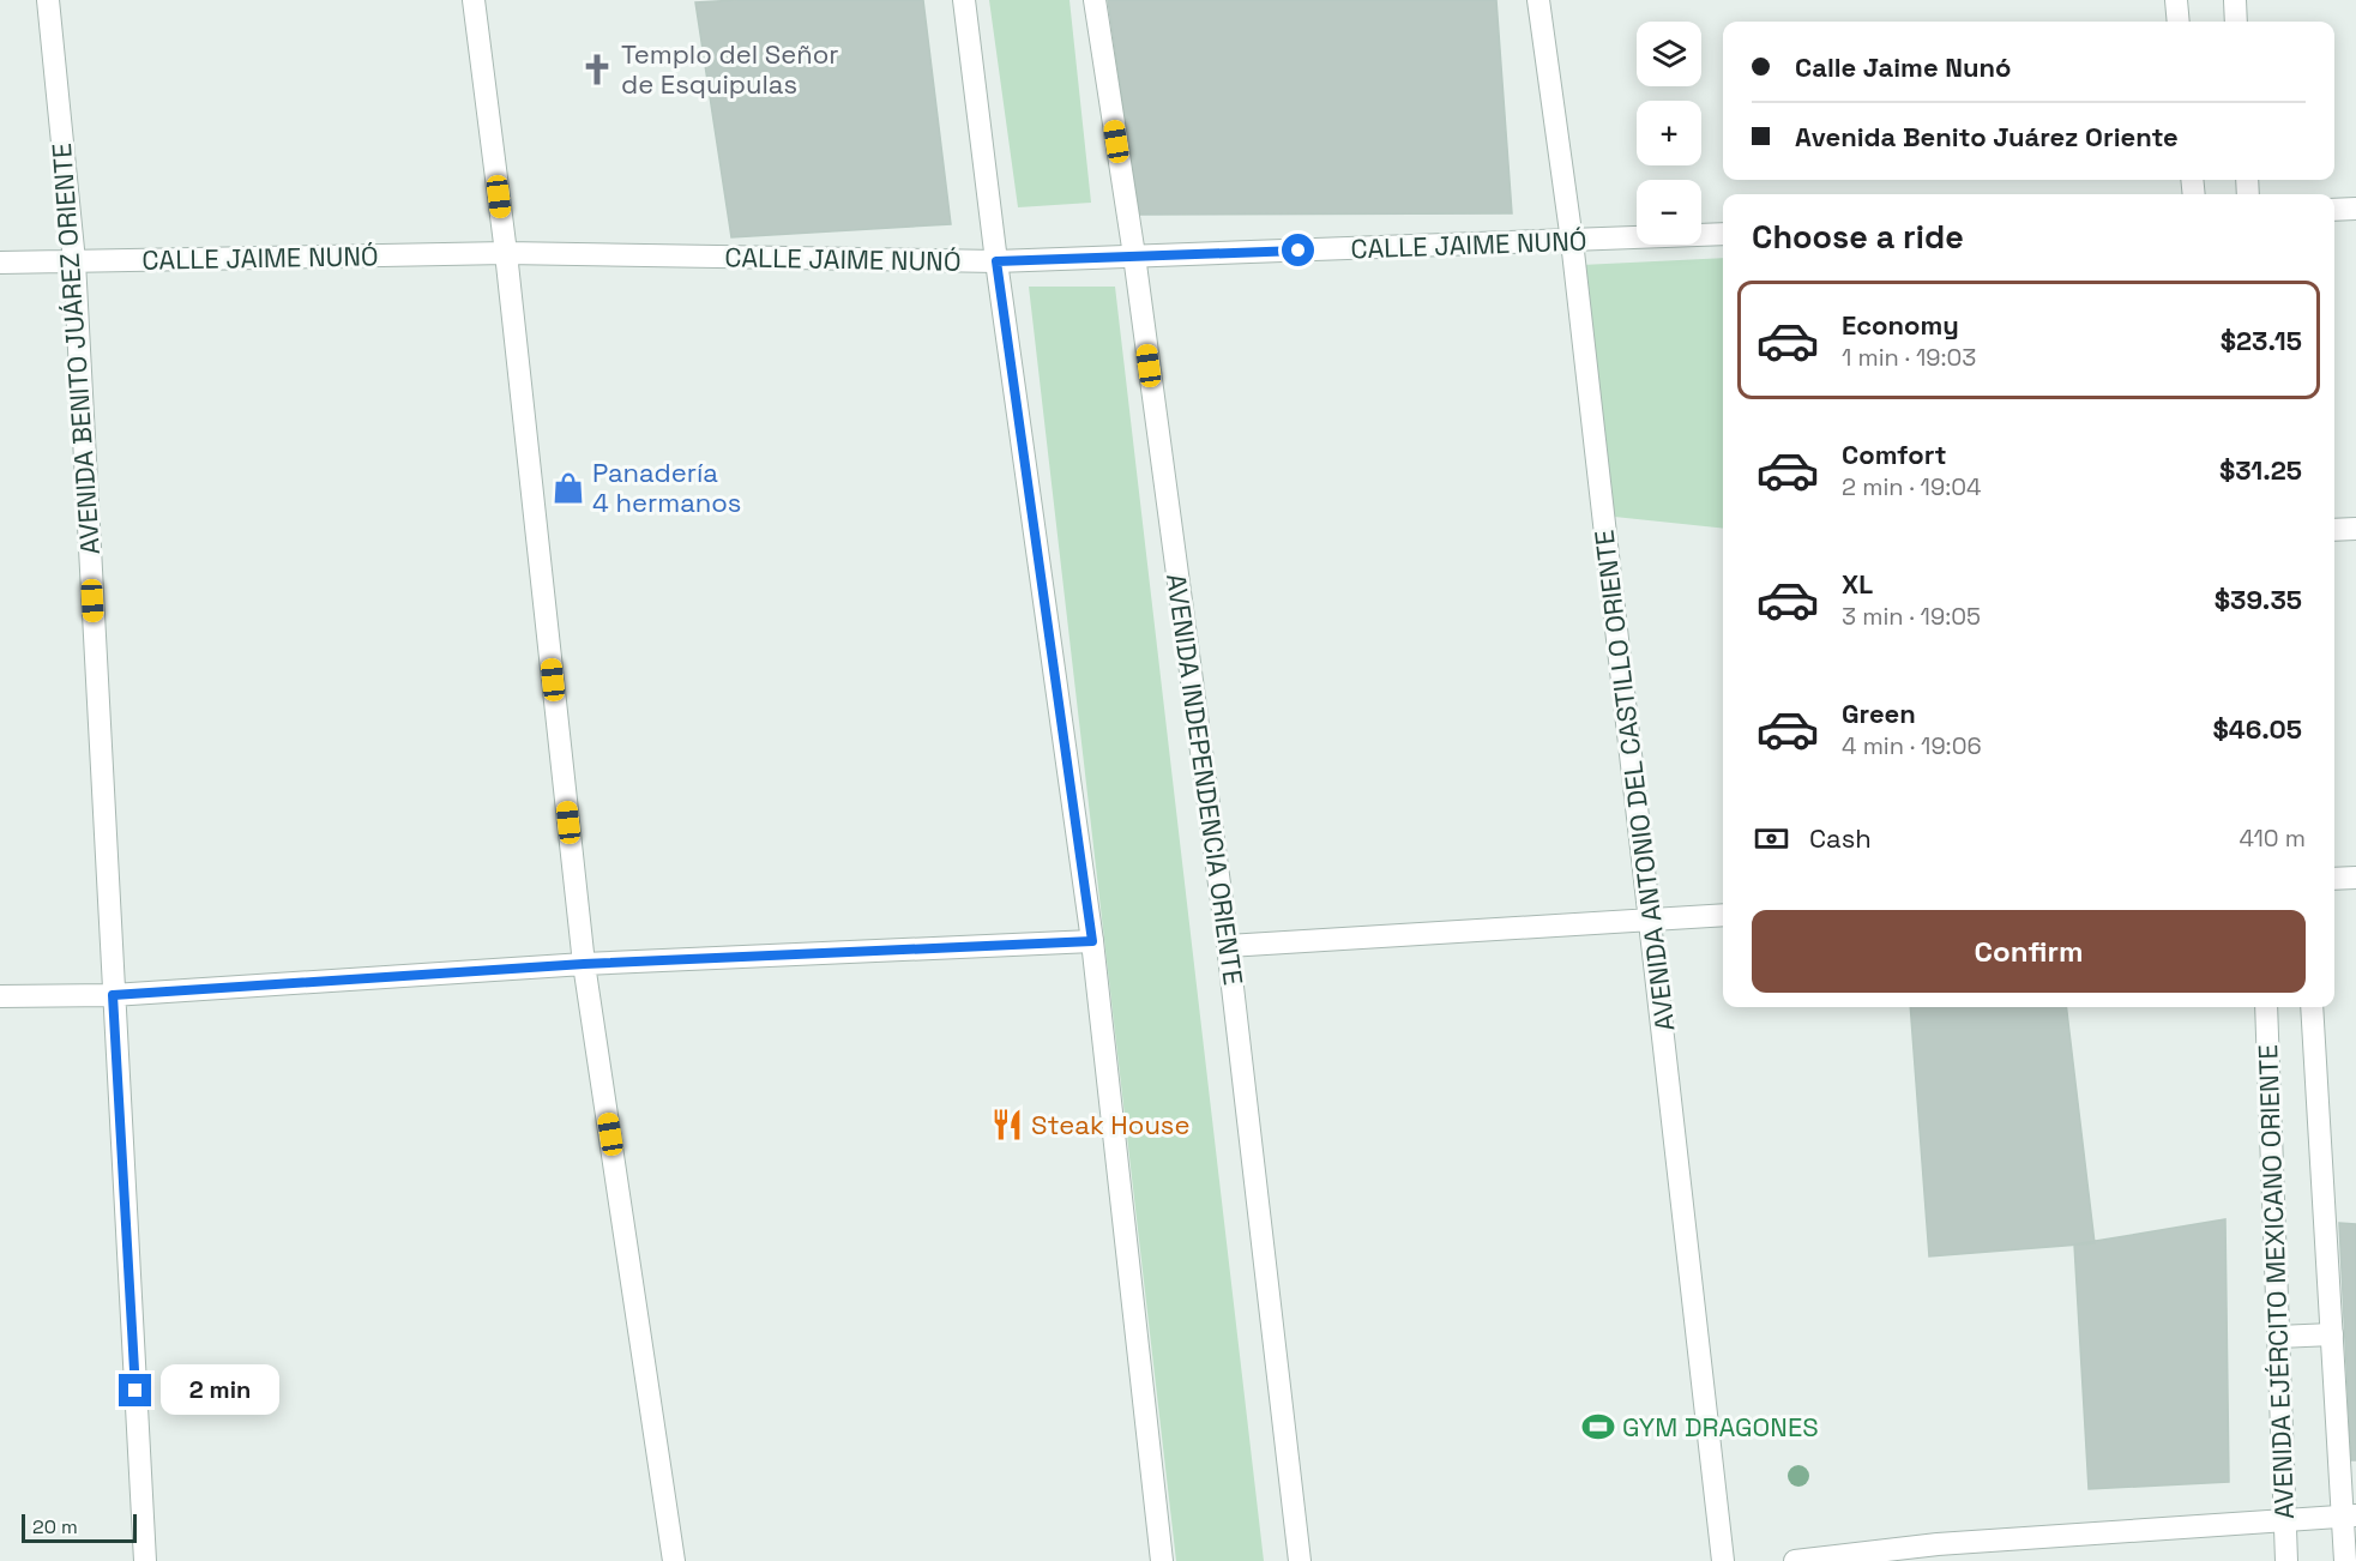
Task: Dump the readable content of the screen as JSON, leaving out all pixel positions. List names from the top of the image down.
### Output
{
  "streets": {
    "street": [
      "CALLE JAIME NUNÓ",
      "AVENIDA BENITO JUÁREZ ORIENTE",
      "AVENIDA INDEPENDENCIA ORIENTE",
      "AVENIDA ANTONIO DEL CASTILLO ORIENTE",
      "AVENIDA EJÉRCITO MEXICANO ORIENTE"
    ]
  },
  "crossings": [
    ["CALLE JAIME NUNÓ", "AVENIDA BENITO JUÁREZ ORIENTE"],
    ["CALLE JAIME NUNÓ", "AVENIDA INDEPENDENCIA ORIENTE"],
    ["CALLE JAIME NUNÓ", "AVENIDA ANTONIO DEL CASTILLO ORIENTE"]
  ],
  "places": {
    "church": ["Templo del Señor de Esquipulas"],
    "shop": ["Panadería 4 hermanos"],
    "restaurant": ["Steak House"],
    "sports": ["GYM DRAGONES"]
  },
  "scale_bar": "20 m",
  "page": {
    "map_buttons": ["+", "−"],
    "banner": ["Calle Jaime Nunó", "Avenida Benito Juárez Oriente"],
    "heading": "Choose a ride",
    "list": [
      {
        "name": "Economy",
        "note": "1 min · 19:03",
        "value": "$23.15"
      },
      {
        "name": "Comfort",
        "note": "2 min · 19:04",
        "value": "$31.25"
      },
      {
        "name": "XL",
        "note": "3 min · 19:05",
        "value": "$39.35"
      },
      {
        "name": "Green",
        "note": "4 min · 19:06",
        "value": "$46.05"
      }
    ],
    "pay": ["Cash", "410 m"],
    "buttons": "Confirm",
    "bubble": "2 min",
    "scale": "20 m"
  }
}
